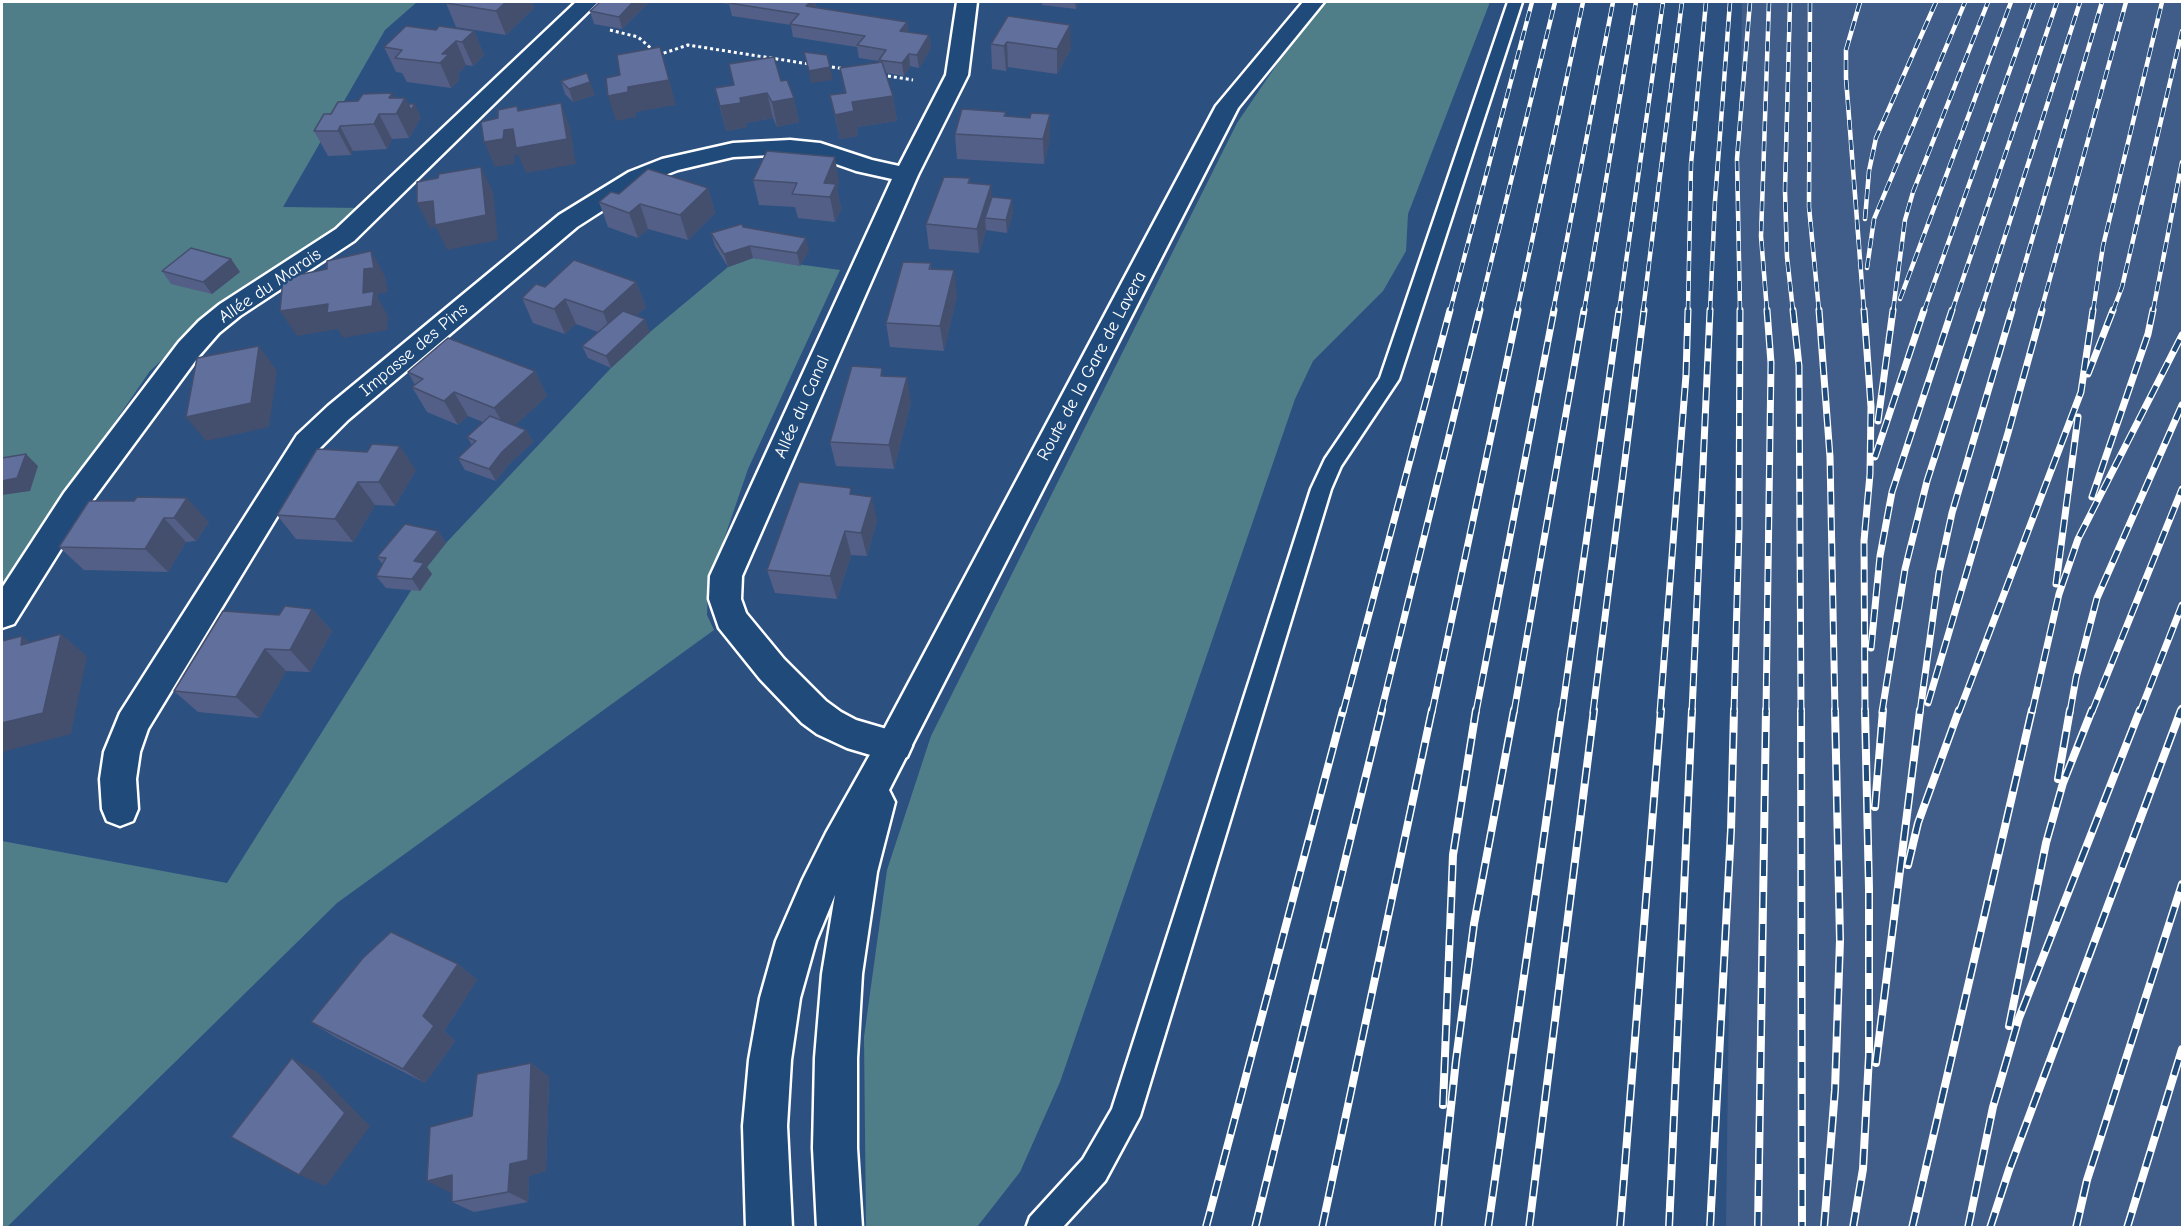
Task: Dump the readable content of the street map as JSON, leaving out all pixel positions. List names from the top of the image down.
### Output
{
  "streets": {
    "street": [
      "Allée du Marais",
      "Impasse des Pins",
      "Route de la Gare de Lavera",
      "Allée du Canal"
    ]
  },
  "crossings": [
    ["Impasse des Pins", "Allée du Canal"],
    ["Route de la Gare de Lavera", "Allée du Canal"]
  ]
}
